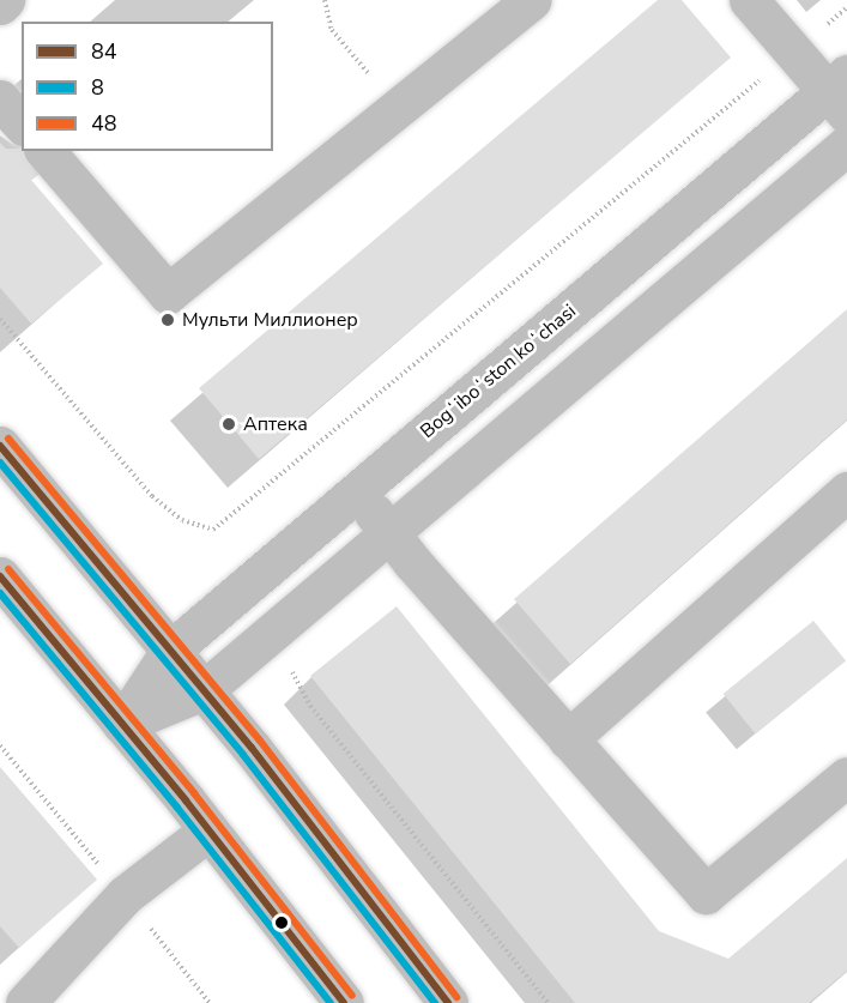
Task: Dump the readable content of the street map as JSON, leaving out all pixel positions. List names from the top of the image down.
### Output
{
  "streets": {
    "main road": ["Bogʻiboʻston koʻchasi"]
  },
  "places": ["Мульти Миллионер", "Аптека"],
  "lines": ["transit line 48", "transit line 84", "transit line 8"],
  "legend": ["84", "8", "48"]
}
